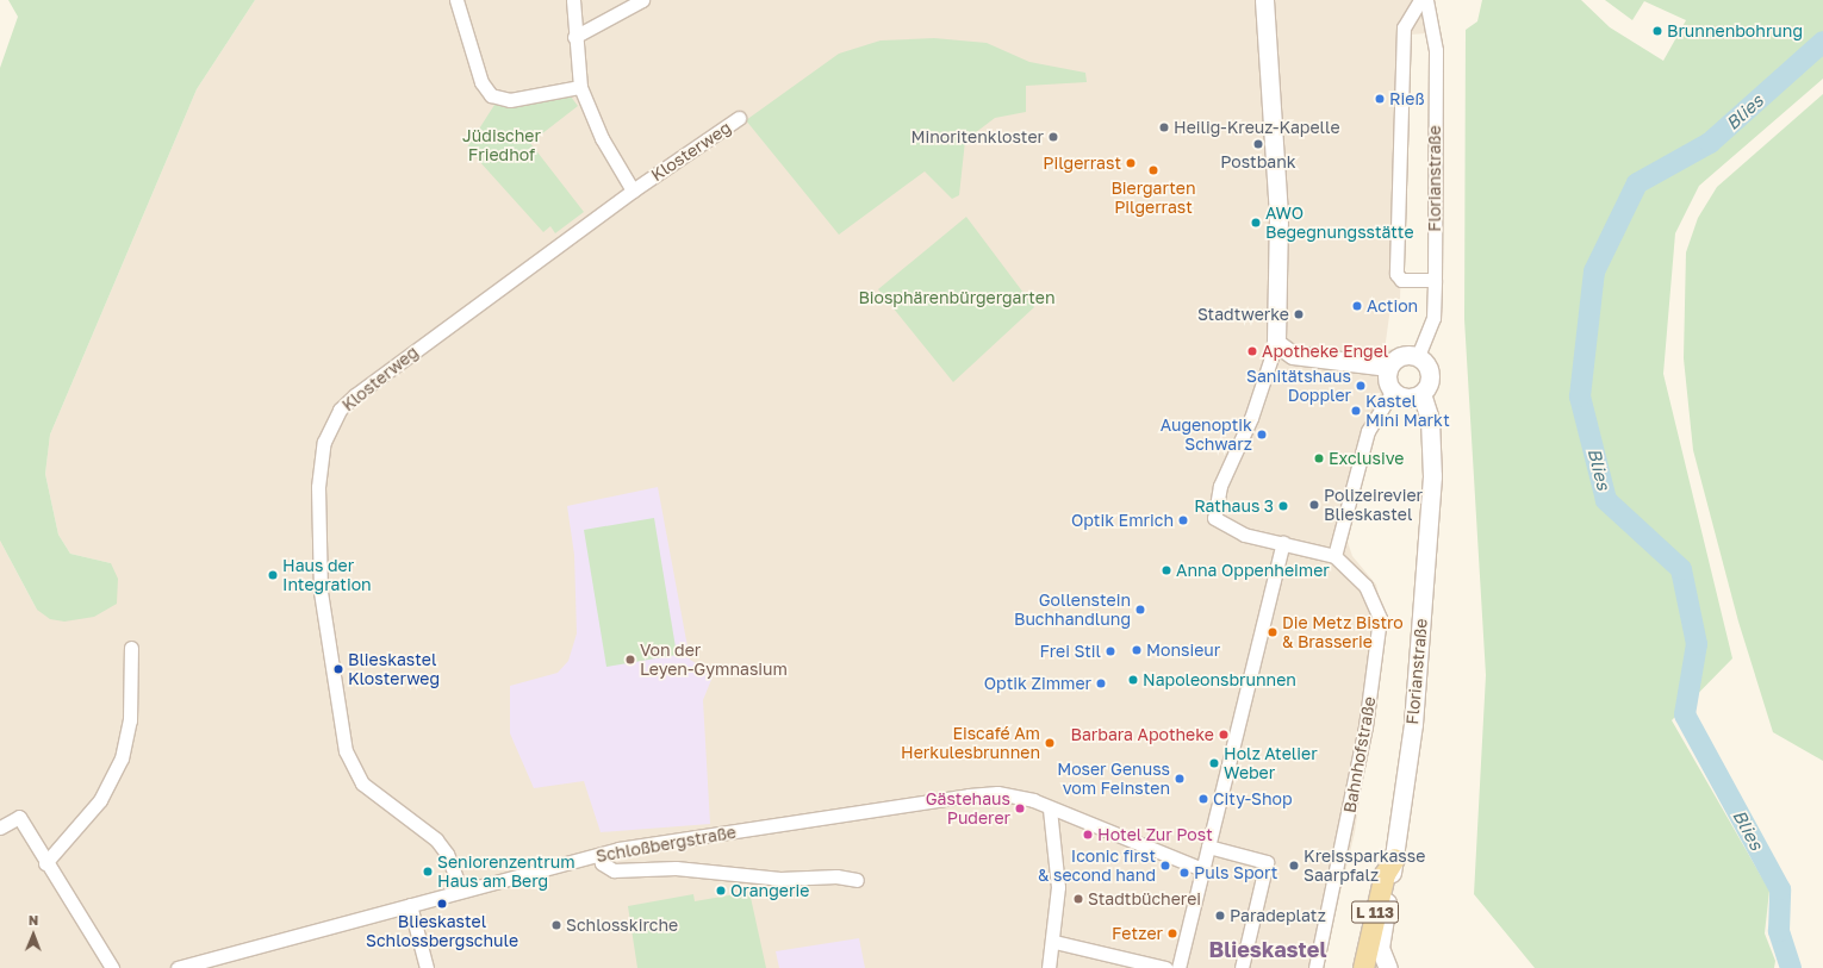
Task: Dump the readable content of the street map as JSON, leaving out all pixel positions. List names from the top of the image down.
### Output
{
  "streets": {
    "main road": ["Florianstraße", "L 113"],
    "street": ["Klosterweg", "Bahnhofstraße", "Schloßbergstraße"]
  },
  "crossings": [
    ["Klosterweg", "Schloßbergstraße"],
    ["Florianstraße", "L 113"],
    ["Bahnhofstraße", "L 113"]
  ],
  "districts": ["Blieskastel"],
  "water": ["Blies"],
  "parks": ["Jüdischer Friedhof", "Biosphärenbürgergarten"],
  "places": [
    "Brunnenbohrung",
    "Rieß",
    "Heilig-Kreuz-Kapelle",
    "Minoritenkloster",
    "Postbank",
    "Pilgerrast",
    "Biergarten Pilgerrast",
    "AWO Begegnungsstätte",
    "Action",
    "Stadtwerke",
    "Apotheke Engel",
    "Sanitätshaus Doppler",
    "Kastel Mini Markt",
    "Augenoptik Schwarz",
    "Exclusive",
    "Polizeirevier Blieskastel",
    "Rathaus 3",
    "Optik Emrich",
    "Anna Oppenheimer",
    "Haus der Integration",
    "Gollenstein Buchhandlung",
    "Die Metz Bistro & Brasserie",
    "Monsieur",
    "Frei Stil",
    "Von der Leyen-Gymnasium",
    "Blieskastel Klosterweg",
    "Napoleonsbrunnen",
    "Optik Zimmer",
    "Barbara Apotheke",
    "Eiscafé Am Herkulesbrunnen",
    "Holz Atelier Weber",
    "Moser Genuss vom Feinsten",
    "City-Shop",
    "Gästehaus Puderer",
    "Hotel Zur Post",
    "Iconic first & second hand",
    "Kreissparkasse Saarpfalz",
    "Seniorenzentrum Haus am Berg",
    "Puls Sport",
    "Orangerie",
    "Stadtbücherei",
    "Blieskastel Schlossbergschule",
    "Paradeplatz",
    "Schlosskirche",
    "Fetzer"
  ],
  "north": "top"
}
